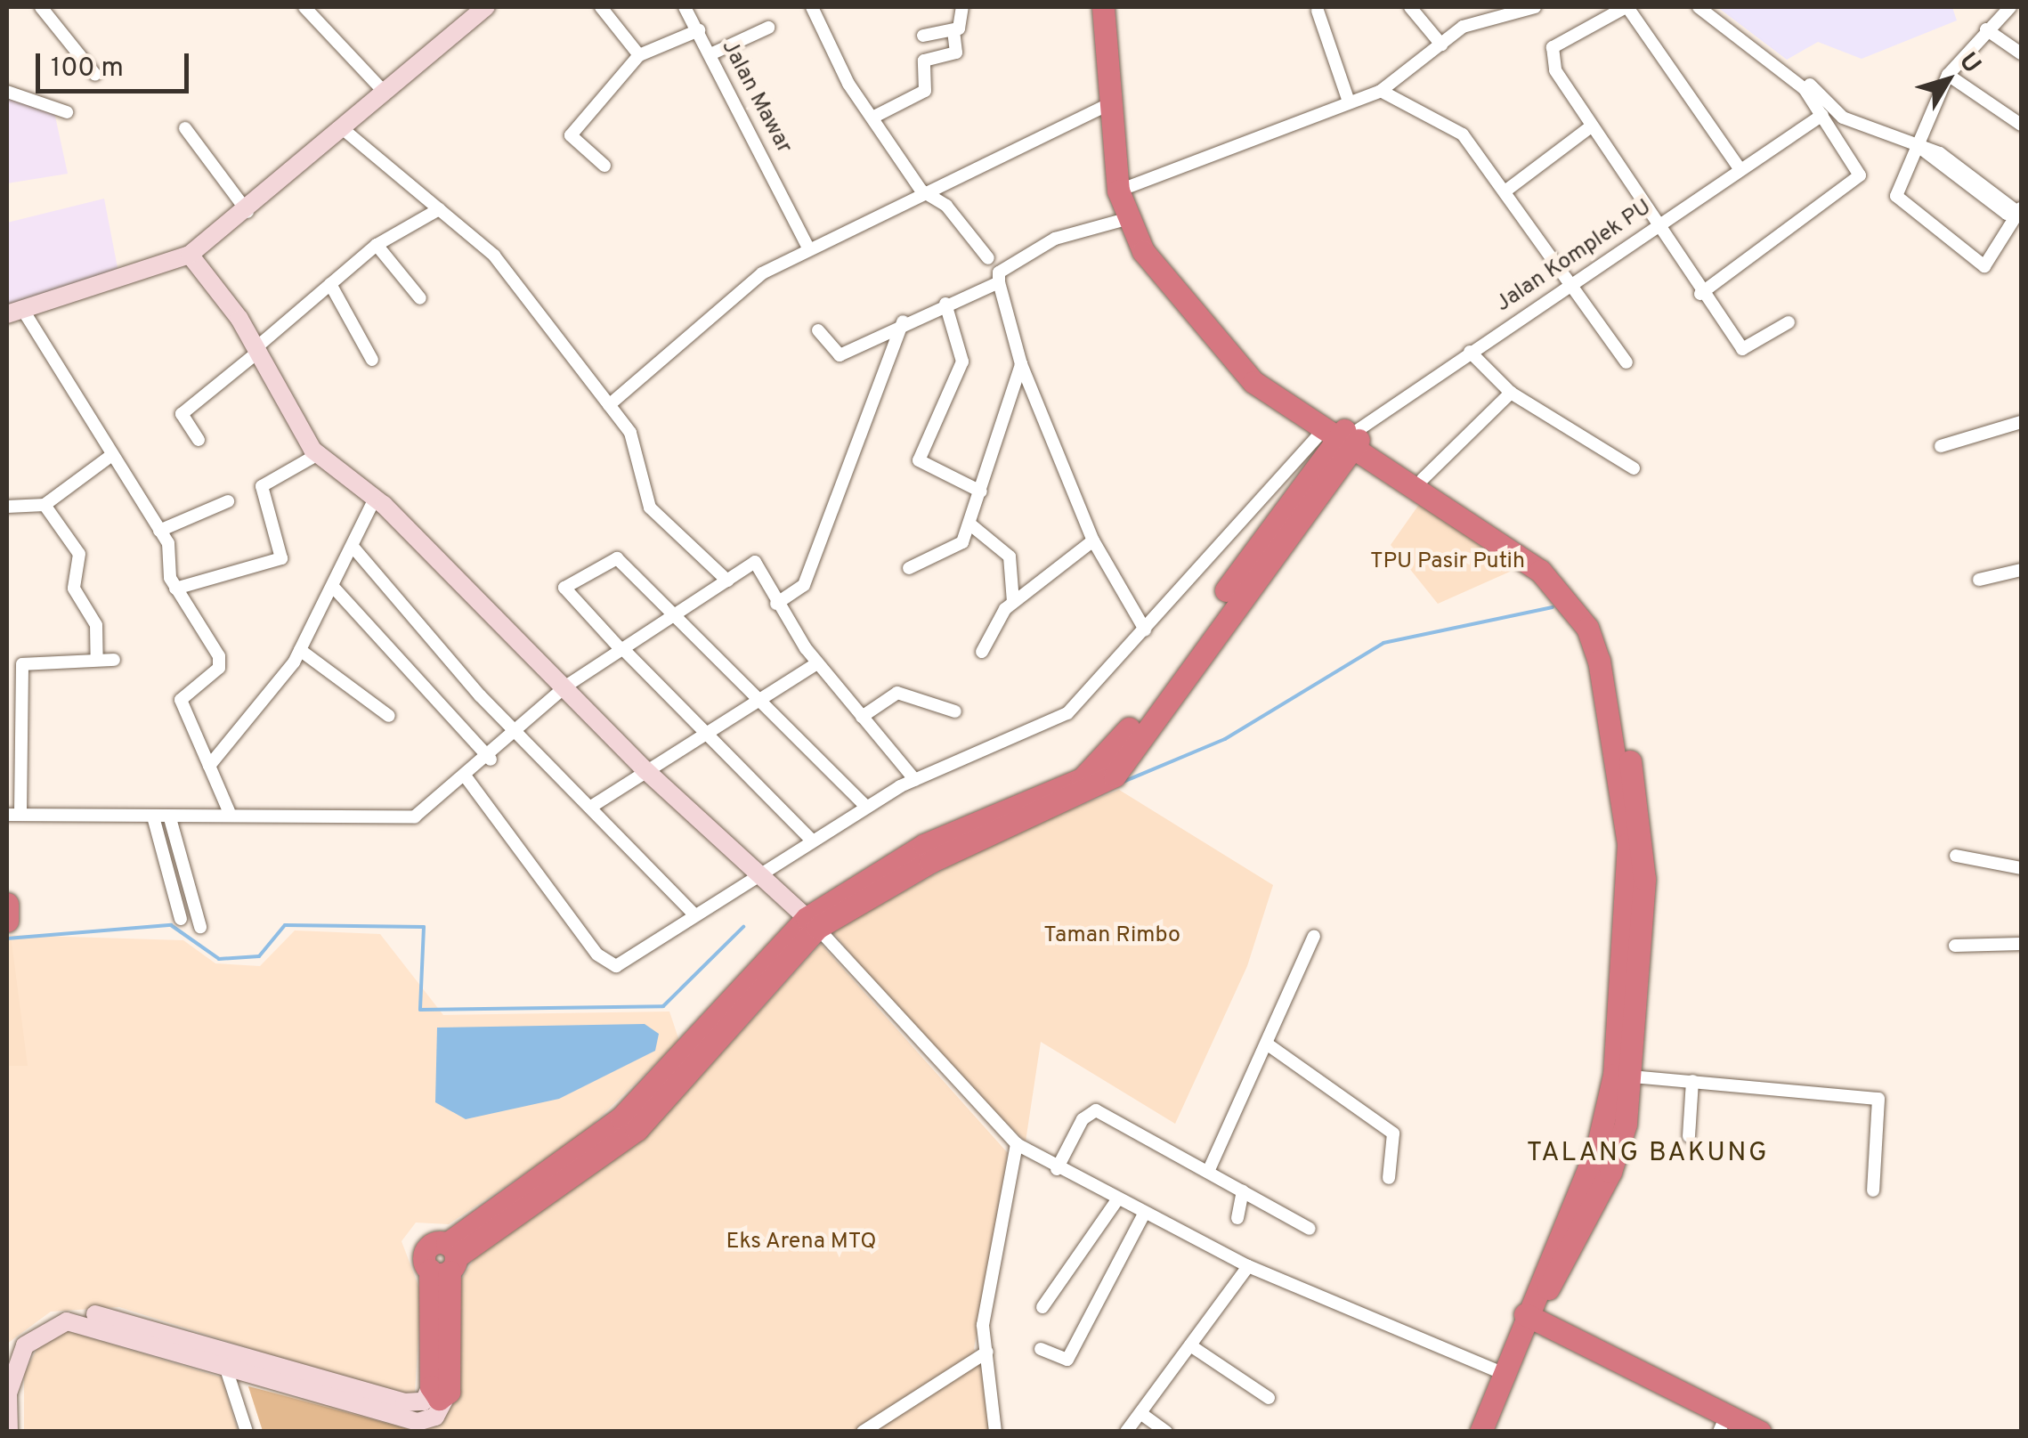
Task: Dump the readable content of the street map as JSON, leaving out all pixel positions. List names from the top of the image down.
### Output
{
  "streets": {
    "street": ["Jalan Mawar", "Jalan Komplek PU"]
  },
  "districts": ["TALANG BAKUNG"],
  "parks": ["TPU Pasir Putih", "Taman Rimbo", "Eks Arena MTQ"],
  "scale_bar": "100 m",
  "north": "top right"
}
